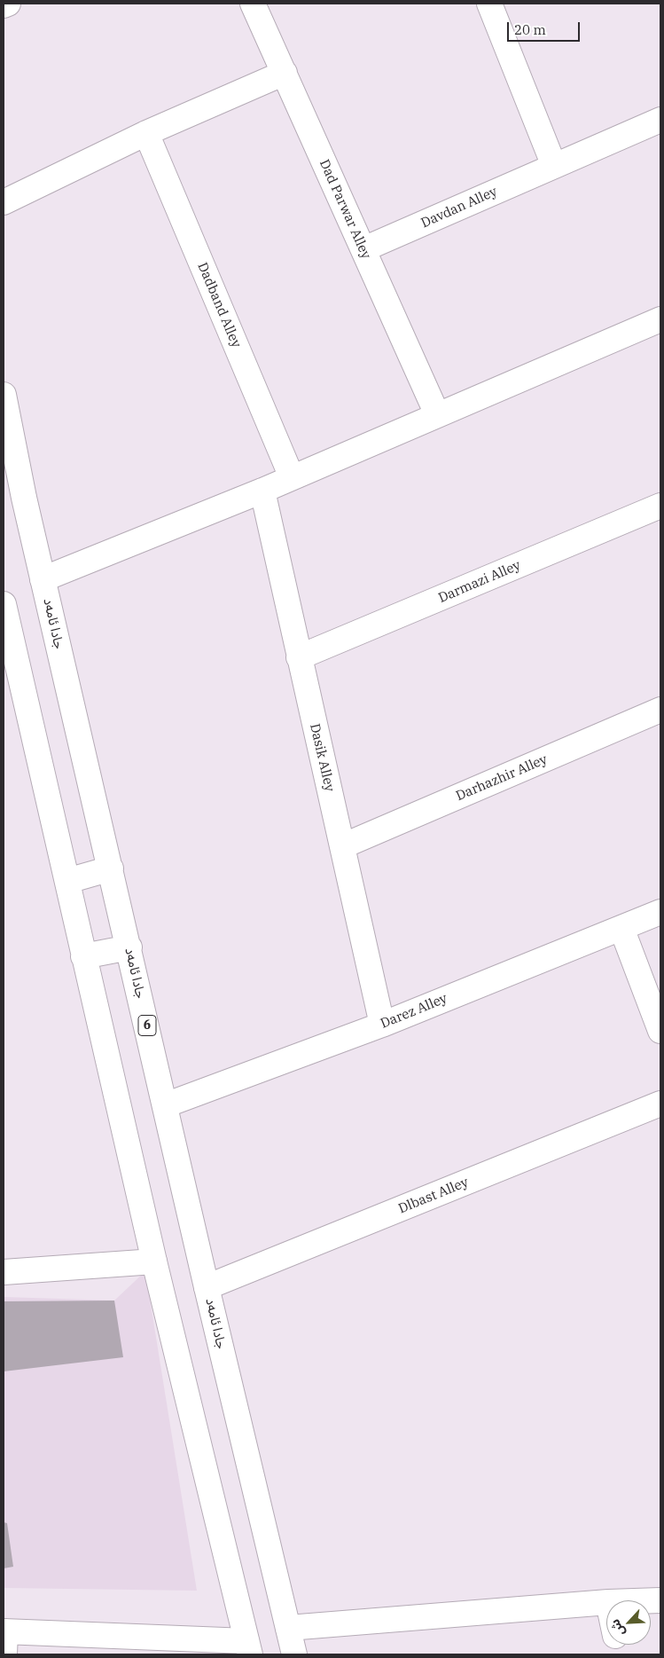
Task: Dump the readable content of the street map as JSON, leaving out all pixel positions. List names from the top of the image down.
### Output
{
  "streets": {
    "street": [
      "Davdan Alley",
      "Dad Parwar Alley",
      "Dadband Alley",
      "Darmazi Alley",
      "جادا ئامەد",
      "Dasik Alley",
      "Darhazhir Alley",
      "Darez Alley",
      "6",
      "Dlbast Alley"
    ]
  },
  "crossings": [
    ["Davdan Alley", "Dad Parwar Alley"],
    ["Darmazi Alley", "Dasik Alley"],
    ["جادا ئامەد", "Darez Alley"],
    ["جادا ئامەد", "Dlbast Alley"],
    ["Dasik Alley", "Darhazhir Alley"],
    ["Dasik Alley", "Darez Alley"]
  ],
  "scale_bar": "20 m",
  "north": "bottom left"
}
